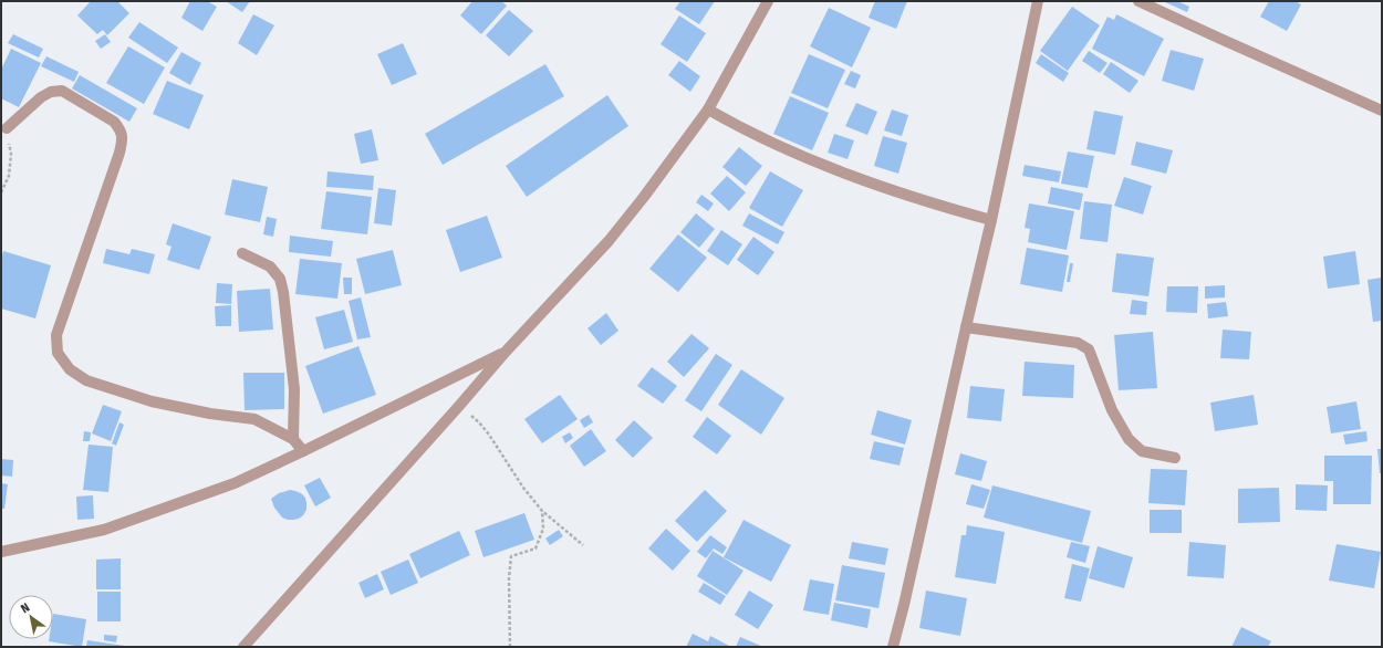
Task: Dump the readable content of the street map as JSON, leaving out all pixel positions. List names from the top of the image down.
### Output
{
  "north": "top left"
}
